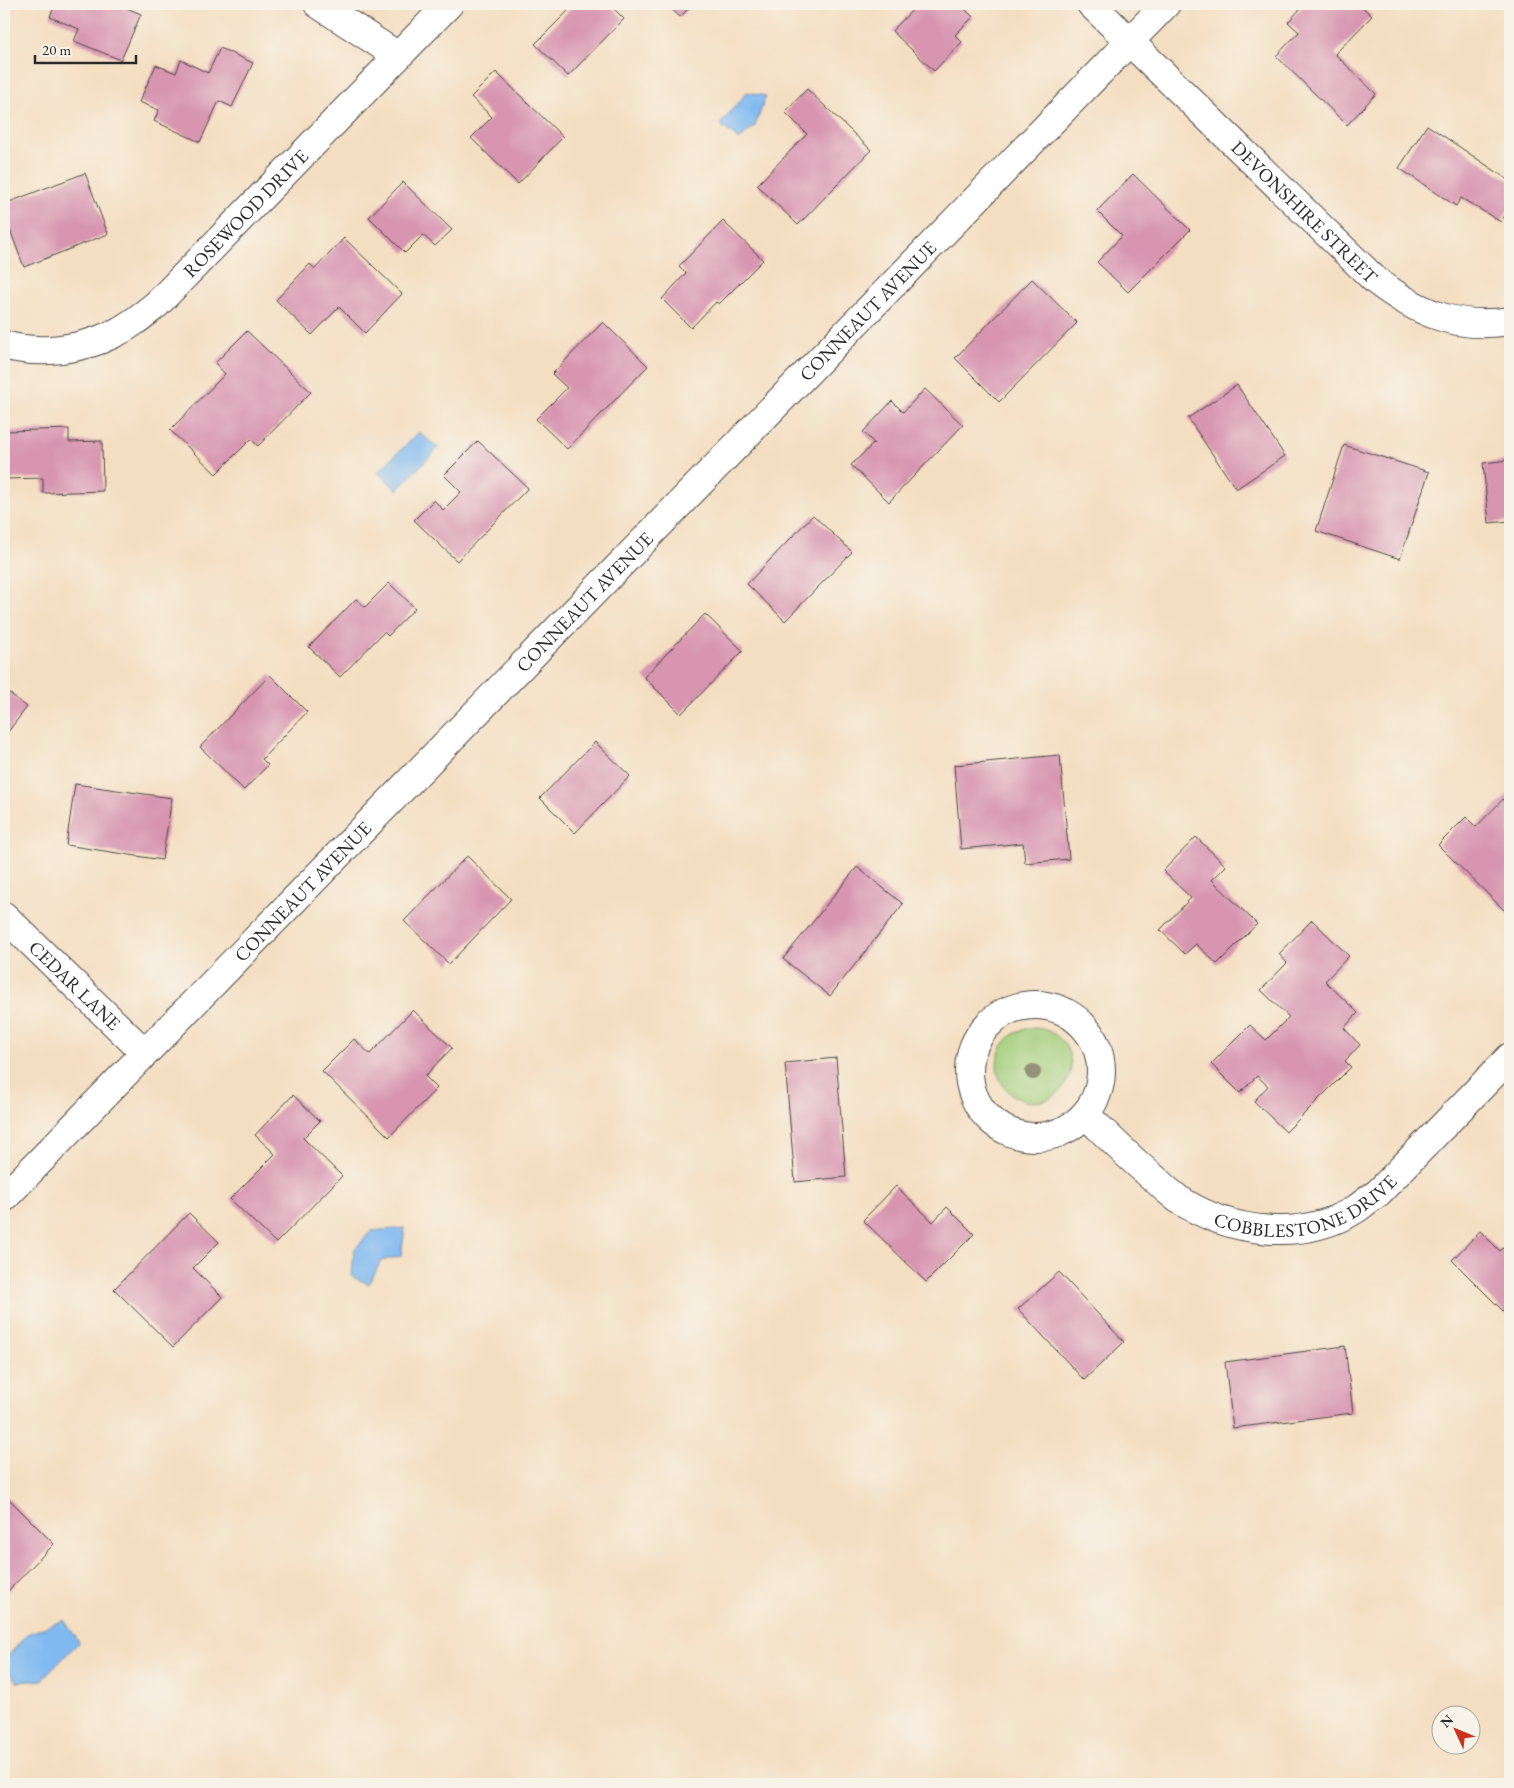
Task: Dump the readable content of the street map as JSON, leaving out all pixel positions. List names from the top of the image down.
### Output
{
  "streets": {
    "street": [
      "DEVONSHIRE STREET",
      "ROSEWOOD DRIVE",
      "CONNEAUT AVENUE",
      "CEDAR LANE",
      "COBBLESTONE DRIVE"
    ]
  },
  "crossings": [
    ["DEVONSHIRE STREET", "CONNEAUT AVENUE"],
    ["CONNEAUT AVENUE", "CEDAR LANE"]
  ],
  "scale_bar": "20 m",
  "north": "top left"
}
